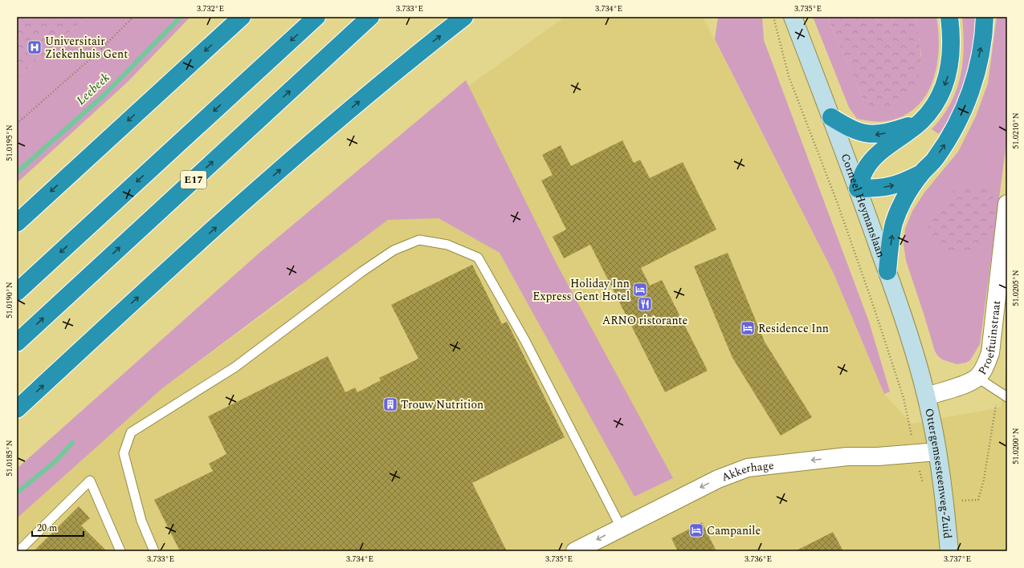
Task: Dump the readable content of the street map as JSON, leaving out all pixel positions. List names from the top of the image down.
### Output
{
  "streets": {
    "highway": ["E17"],
    "street": [
      "Corneel Heymanslaan",
      "Proeftuinstraat",
      "Akkerhage",
      "Ottergemsesteenweg-Zuid"
    ]
  },
  "crossings": [
    ["Corneel Heymanslaan", "Proeftuinstraat"],
    ["Corneel Heymanslaan", "Ottergemsesteenweg-Zuid"],
    ["Proeftuinstraat", "Ottergemsesteenweg-Zuid"],
    ["Akkerhage", "Ottergemsesteenweg-Zuid"]
  ],
  "one_way": ["Akkerhage"],
  "water": ["Leebeek"],
  "places": {
    "hospital": ["Universitair Ziekenhuis Gent"],
    "hotel": ["Holiday Inn Express Gent Hotel", "Residence Inn", "Campanile"],
    "restaurant": ["ARNO ristorante"],
    "building": ["Trouw Nutrition"]
  },
  "scale_bar": "20 m",
  "coordinates": [
    "3.732°E",
    "3.733°E",
    "3.734°E",
    "3.735°E",
    "51.0210°N",
    "51.0195°N",
    "51.0205°N",
    "51.0190°N",
    "51.0200°N",
    "51.0185°N",
    "3.736°E",
    "3.737°E"
  ]
}
